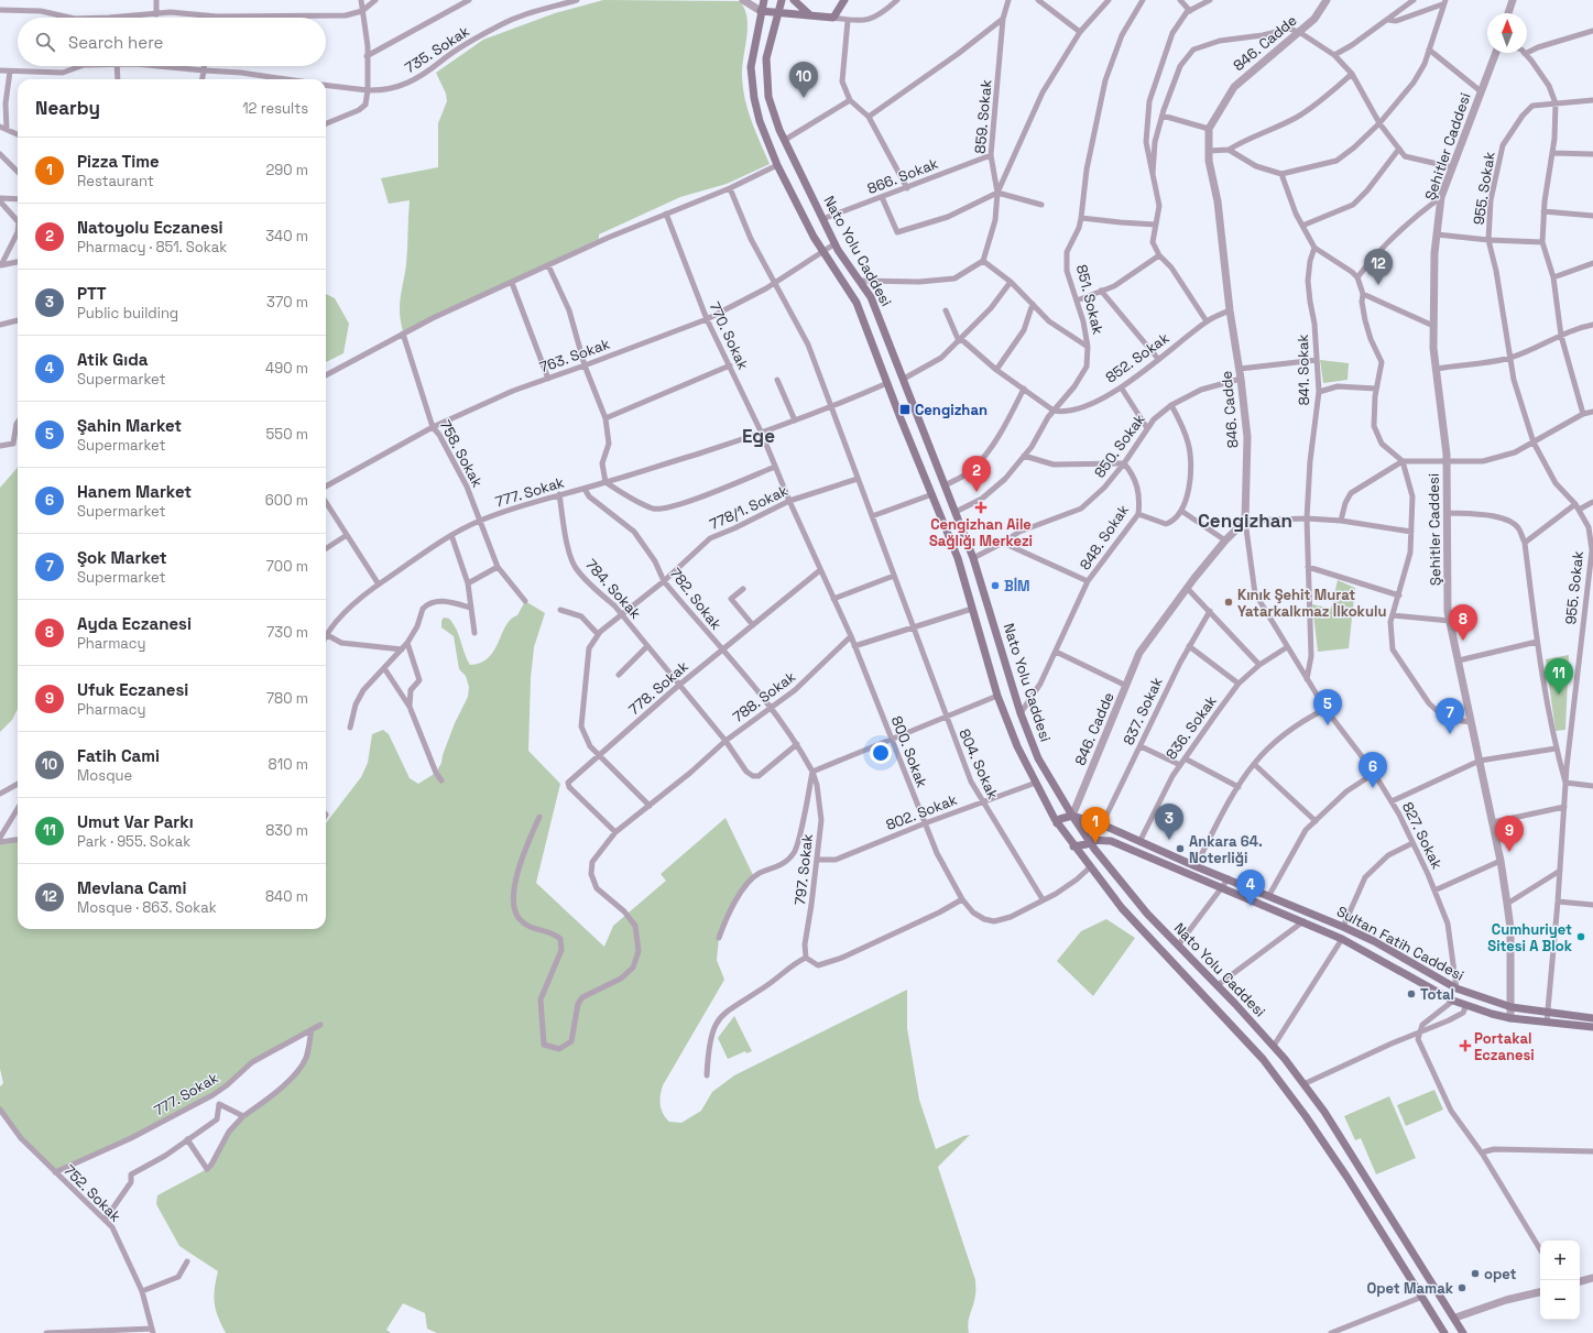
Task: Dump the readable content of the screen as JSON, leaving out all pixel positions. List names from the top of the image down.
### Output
{
  "streets": {
    "main road": ["Nato Yolu Caddesi", "Sultan Fatih Caddesi"],
    "street": [
      "846. Cadde",
      "735. Sokak",
      "859. Sokak",
      "Şehitler Caddesi",
      "866. Sokak",
      "955. Sokak",
      "851. Sokak",
      "770. Sokak",
      "763. Sokak",
      "852. Sokak",
      "841. Sokak",
      "850. Sokak",
      "758. Sokak",
      "777. Sokak",
      "778/1. Sokak",
      "848. Sokak",
      "784. Sokak",
      "782. Sokak",
      "778. Sokak",
      "788. Sokak",
      "837. Sokak",
      "836. Sokak",
      "800. Sokak",
      "804. Sokak",
      "802. Sokak",
      "827. Sokak",
      "797. Sokak",
      "752. Sokak"
    ]
  },
  "crossings": [
    ["846. Cadde", "Nato Yolu Caddesi"],
    ["846. Cadde", "852. Sokak"],
    ["846. Cadde", "850. Sokak"],
    ["846. Cadde", "827. Sokak"],
    ["846. Cadde", "Sultan Fatih Caddesi"],
    ["859. Sokak", "866. Sokak"],
    ["Şehitler Caddesi", "Sultan Fatih Caddesi"],
    ["866. Sokak", "Nato Yolu Caddesi"],
    ["955. Sokak", "Sultan Fatih Caddesi"],
    ["Nato Yolu Caddesi", "851. Sokak"],
    ["Nato Yolu Caddesi", "763. Sokak"],
    ["Nato Yolu Caddesi", "850. Sokak"],
    ["Nato Yolu Caddesi", "777. Sokak"],
    ["Nato Yolu Caddesi", "848. Sokak"],
    ["Nato Yolu Caddesi", "800. Sokak"],
    ["Nato Yolu Caddesi", "802. Sokak"],
    ["Nato Yolu Caddesi", "Sultan Fatih Caddesi"],
    ["851. Sokak", "852. Sokak"],
    ["770. Sokak", "763. Sokak"],
    ["770. Sokak", "777. Sokak"],
    ["770. Sokak", "800. Sokak"],
    ["763. Sokak", "758. Sokak"],
    ["763. Sokak", "804. Sokak"],
    ["841. Sokak", "827. Sokak"],
    ["850. Sokak", "848. Sokak"],
    ["758. Sokak", "777. Sokak"],
    ["777. Sokak", "784. Sokak"],
    ["777. Sokak", "782. Sokak"],
    ["777. Sokak", "804. Sokak"],
    ["777. Sokak", "752. Sokak"],
    ["778/1. Sokak", "784. Sokak"],
    ["778/1. Sokak", "782. Sokak"],
    ["778/1. Sokak", "800. Sokak"],
    ["778/1. Sokak", "804. Sokak"],
    ["784. Sokak", "782. Sokak"],
    ["784. Sokak", "778. Sokak"],
    ["784. Sokak", "788. Sokak"],
    ["784. Sokak", "797. Sokak"],
    ["782. Sokak", "778. Sokak"],
    ["782. Sokak", "788. Sokak"],
    ["782. Sokak", "797. Sokak"],
    ["778. Sokak", "788. Sokak"],
    ["778. Sokak", "800. Sokak"],
    ["788. Sokak", "800. Sokak"],
    ["837. Sokak", "Sultan Fatih Caddesi"],
    ["836. Sokak", "827. Sokak"],
    ["836. Sokak", "Sultan Fatih Caddesi"],
    ["800. Sokak", "804. Sokak"],
    ["800. Sokak", "802. Sokak"],
    ["804. Sokak", "802. Sokak"],
    ["802. Sokak", "797. Sokak"],
    ["827. Sokak", "Sultan Fatih Caddesi"]
  ],
  "districts": ["Ege", "Cengizhan"],
  "places": {
    "transit": ["Cengizhan"],
    "health": ["Cengizhan Aile Sağlığı Merkezi", "Portakal Eczanesi"],
    "other": [
      "BİM",
      "Kınık Şehit Murat Yatarkalkmaz İlkokulu",
      "Ankara 64. Noterliği",
      "Cumhuriyet Sitesi A Blok",
      "Total",
      "opet",
      "Opet Mamak"
    ]
  },
  "north": "top",
  "page": {
    "search": "Search here",
    "pins": [
      "10",
      "12",
      "2",
      "8",
      "11",
      "5",
      "7",
      "6",
      "3",
      "1",
      "9",
      "4"
    ],
    "heading": ["Nearby", "12 results"],
    "list": [
      {
        "mark": "1",
        "name": "Pizza Time",
        "note": "Restaurant",
        "value": "290 m"
      },
      {
        "mark": "2",
        "name": "Natoyolu Eczanesi",
        "note": "Pharmacy · 851. Sokak",
        "value": "340 m"
      },
      {
        "mark": "3",
        "name": "PTT",
        "note": "Public building",
        "value": "370 m"
      },
      {
        "mark": "4",
        "name": "Atik Gıda",
        "note": "Supermarket",
        "value": "490 m"
      },
      {
        "mark": "5",
        "name": "Şahin Market",
        "note": "Supermarket",
        "value": "550 m"
      },
      {
        "mark": "6",
        "name": "Hanem Market",
        "note": "Supermarket",
        "value": "600 m"
      },
      {
        "mark": "7",
        "name": "Şok Market",
        "note": "Supermarket",
        "value": "700 m"
      },
      {
        "mark": "8",
        "name": "Ayda Eczanesi",
        "note": "Pharmacy",
        "value": "730 m"
      },
      {
        "mark": "9",
        "name": "Ufuk Eczanesi",
        "note": "Pharmacy",
        "value": "780 m"
      },
      {
        "mark": "10",
        "name": "Fatih Cami",
        "note": "Mosque",
        "value": "810 m"
      },
      {
        "mark": "11",
        "name": "Umut Var Parkı",
        "note": "Park · 955. Sokak",
        "value": "830 m"
      },
      {
        "mark": "12",
        "name": "Mevlana Cami",
        "note": "Mosque · 863. Sokak",
        "value": "840 m"
      }
    ],
    "map_buttons": ["+", "−"]
  }
}
